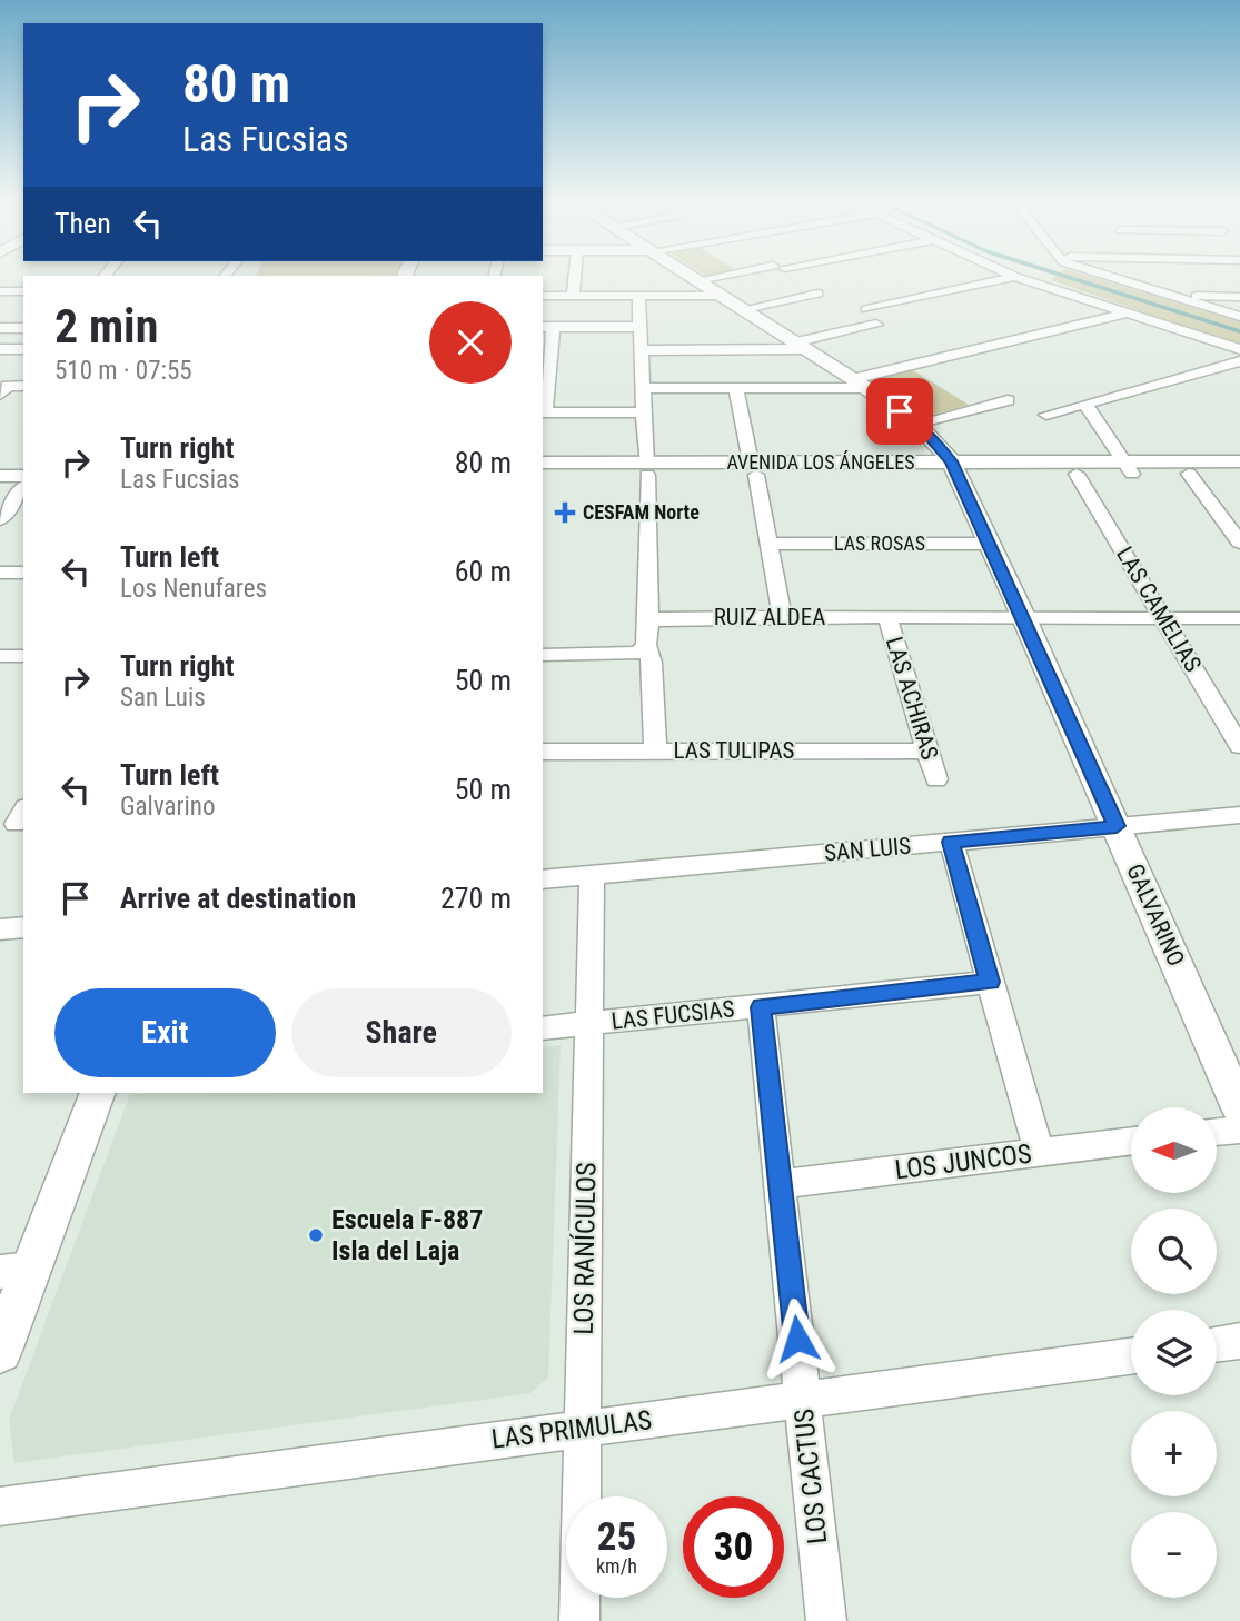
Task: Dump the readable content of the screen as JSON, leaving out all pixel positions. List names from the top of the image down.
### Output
{
  "streets": {
    "main road": ["AVENIDA LOS ÁNGELES", "GALVARINO"],
    "street": [
      "LAS ROSAS",
      "LAS CAMELIAS",
      "RUIZ ALDEA",
      "LAS ACHIRAS",
      "LAS TULIPAS",
      "SAN LUIS",
      "LAS FUCSIAS",
      "LOS JUNCOS",
      "LOS RANÍCULOS",
      "LAS PRIMULAS",
      "LOS CACTUS"
    ]
  },
  "crossings": [
    ["AVENIDA LOS ÁNGELES", "LAS CAMELIAS"],
    ["AVENIDA LOS ÁNGELES", "GALVARINO"],
    ["LAS ROSAS", "GALVARINO"],
    ["LAS CAMELIAS", "RUIZ ALDEA"],
    ["RUIZ ALDEA", "LAS ACHIRAS"],
    ["RUIZ ALDEA", "GALVARINO"],
    ["LAS ACHIRAS", "LAS TULIPAS"],
    ["SAN LUIS", "GALVARINO"],
    ["SAN LUIS", "LOS RANÍCULOS"],
    ["LAS FUCSIAS", "LOS RANÍCULOS"],
    ["LAS FUCSIAS", "LOS CACTUS"],
    ["LOS JUNCOS", "LOS CACTUS"],
    ["LOS RANÍCULOS", "LAS PRIMULAS"],
    ["LAS PRIMULAS", "LOS CACTUS"]
  ],
  "places": {
    "health": ["CESFAM Norte"],
    "other": ["Escuela F-887 Isla del Laja"]
  },
  "north": "left",
  "page": {
    "turn": ["80 m", "Las Fucsias"],
    "then": "Then",
    "heading": ["2 min", "510 m · 07:55"],
    "list": [
      {
        "name": "Turn right",
        "note": "Las Fucsias",
        "value": "80 m"
      },
      {
        "name": "Turn left",
        "note": "Los Nenufares",
        "value": "60 m"
      },
      {
        "name": "Turn right",
        "note": "San Luis",
        "value": "50 m"
      },
      {
        "name": "Turn left",
        "note": "Galvarino",
        "value": "50 m"
      },
      {
        "name": "Arrive at destination",
        "value": "270 m"
      }
    ],
    "buttons": ["Exit", "Share"],
    "map_buttons": ["+", "−"],
    "speed": "25 km/h",
    "limit": "30"
  }
}
